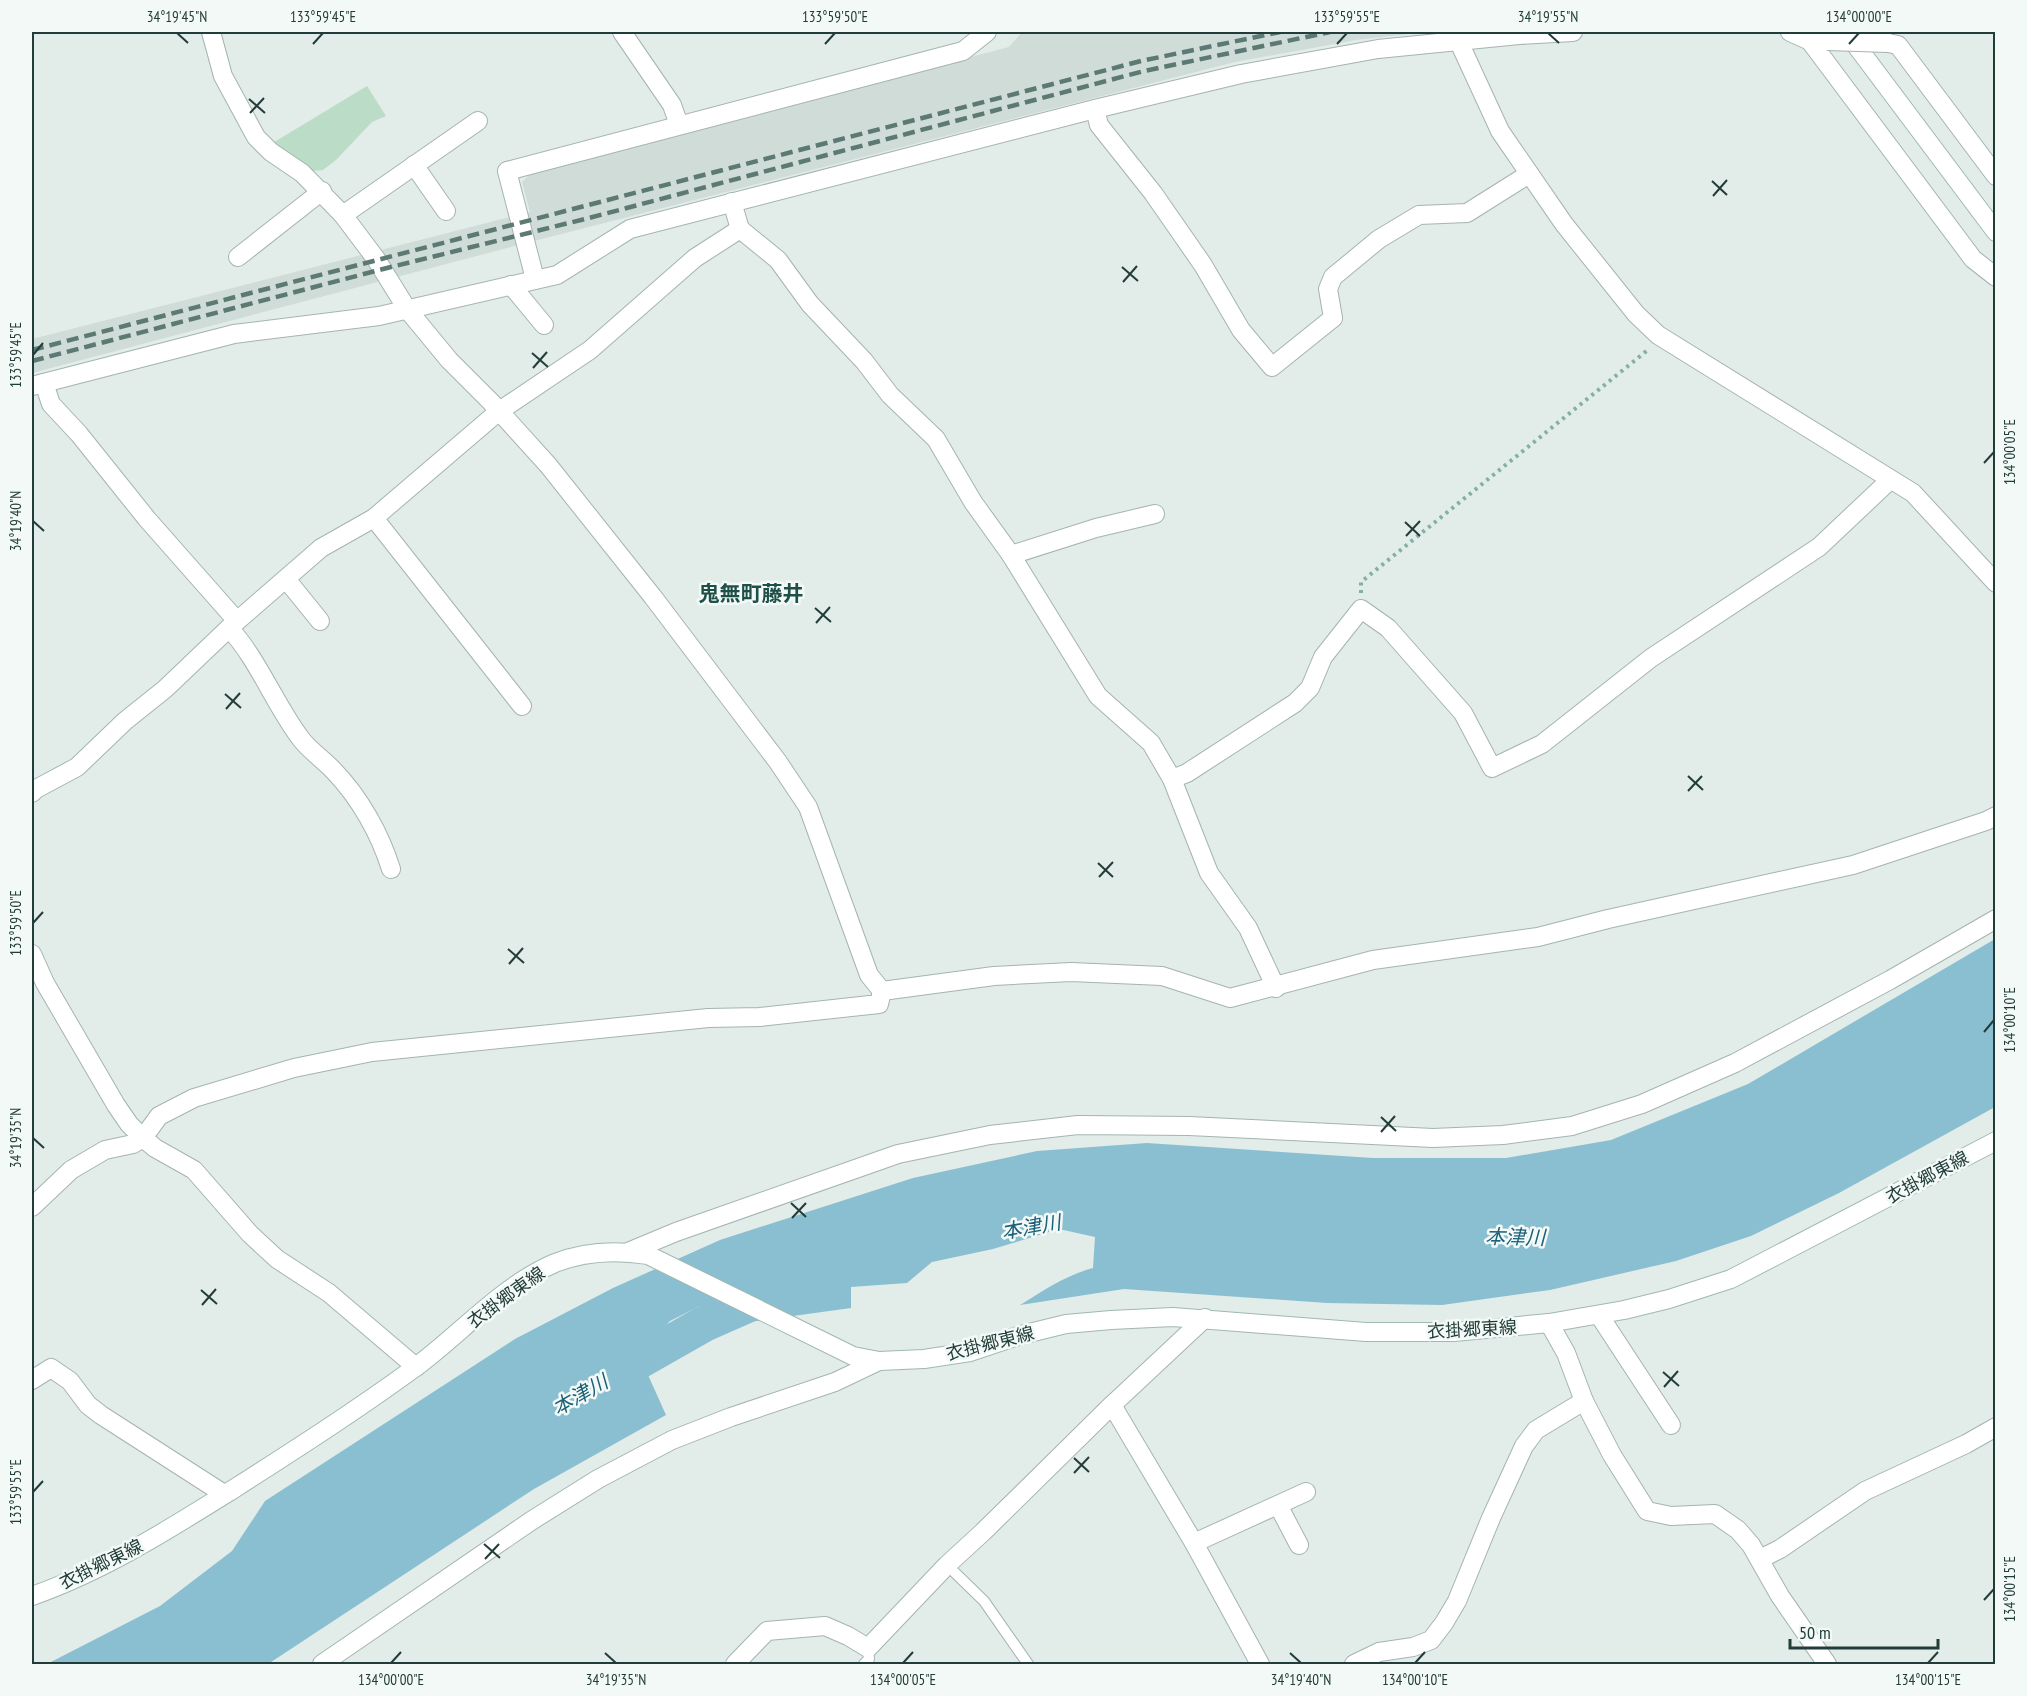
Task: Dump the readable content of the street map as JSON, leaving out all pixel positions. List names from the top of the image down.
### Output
{
  "streets": {
    "street": ["衣掛郷東線"]
  },
  "districts": ["鬼無町藤井"],
  "water": ["本津川"],
  "scale_bar": "50 m",
  "coordinates": [
    "34°19'45\"N",
    "133°59'45\"E",
    "133°59'50\"E",
    "133°59'55\"E",
    "34°19'55\"N",
    "134°00'00\"E",
    "134°00'05\"E",
    "34°19'40\"N",
    "134°00'10\"E",
    "34°19'35\"N",
    "134°00'15\"E"
  ]
}
